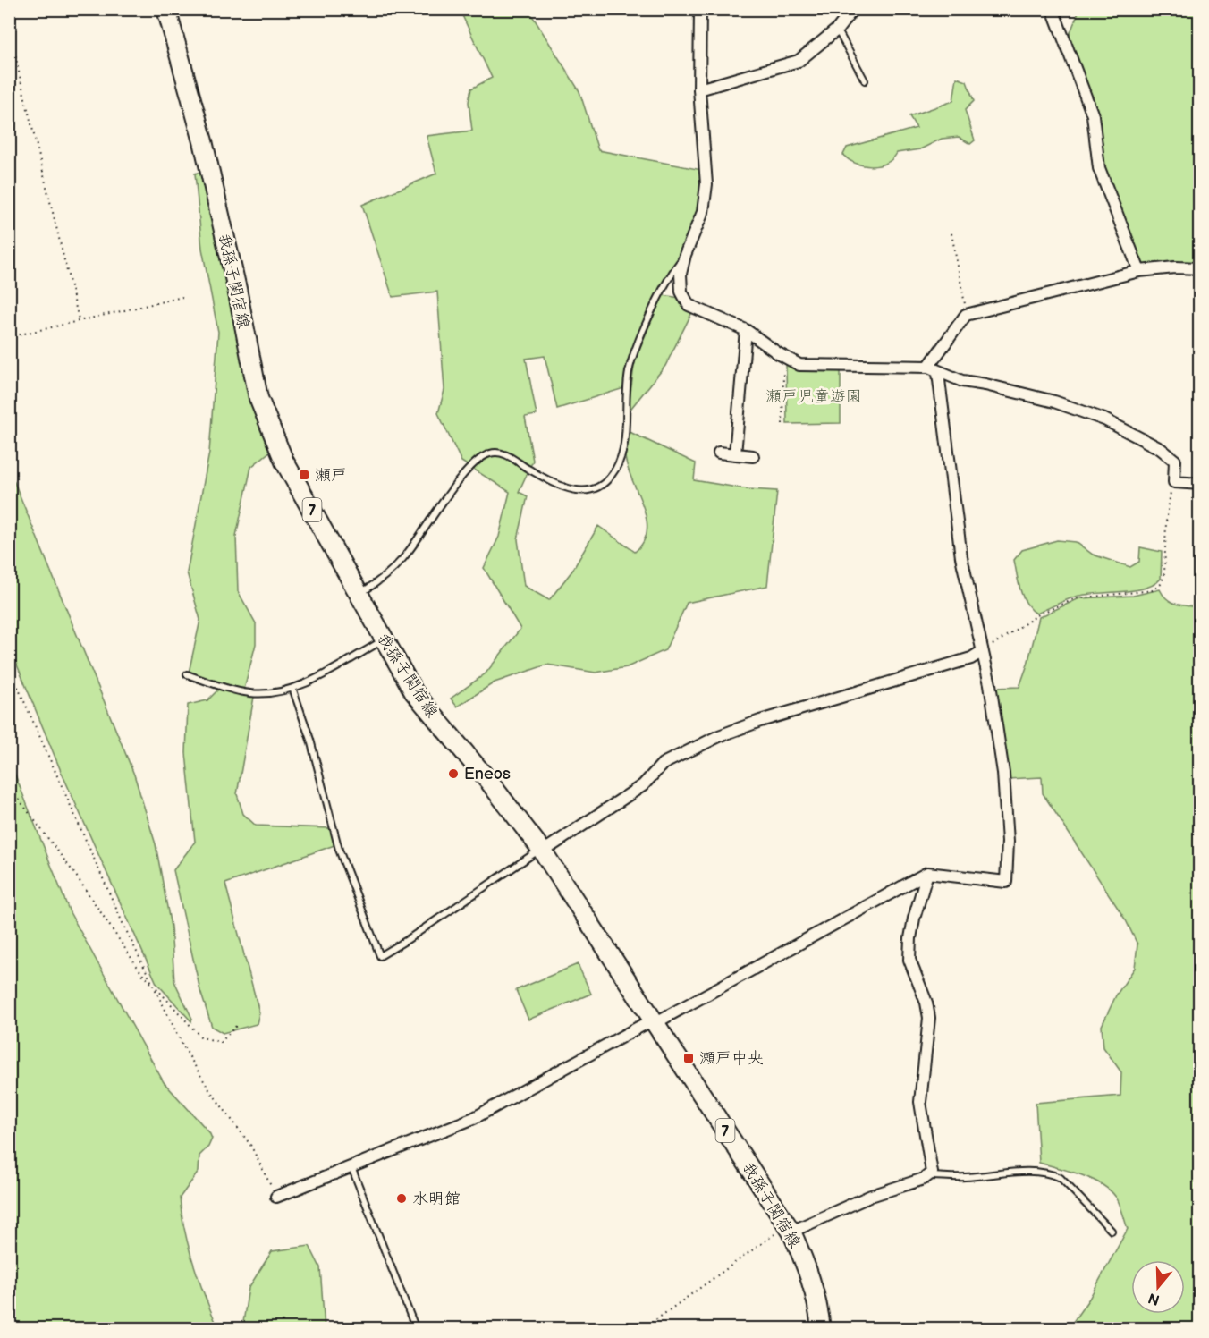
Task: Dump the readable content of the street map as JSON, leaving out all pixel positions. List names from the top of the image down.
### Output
{
  "streets": {
    "main road": ["我孫子関宿線", "7"]
  },
  "parks": ["瀬戸児童遊園"],
  "places": {
    "transit": ["瀬戸", "瀬戸中央"],
    "other": ["Eneos", "水明館"]
  },
  "north": "bottom"
}
